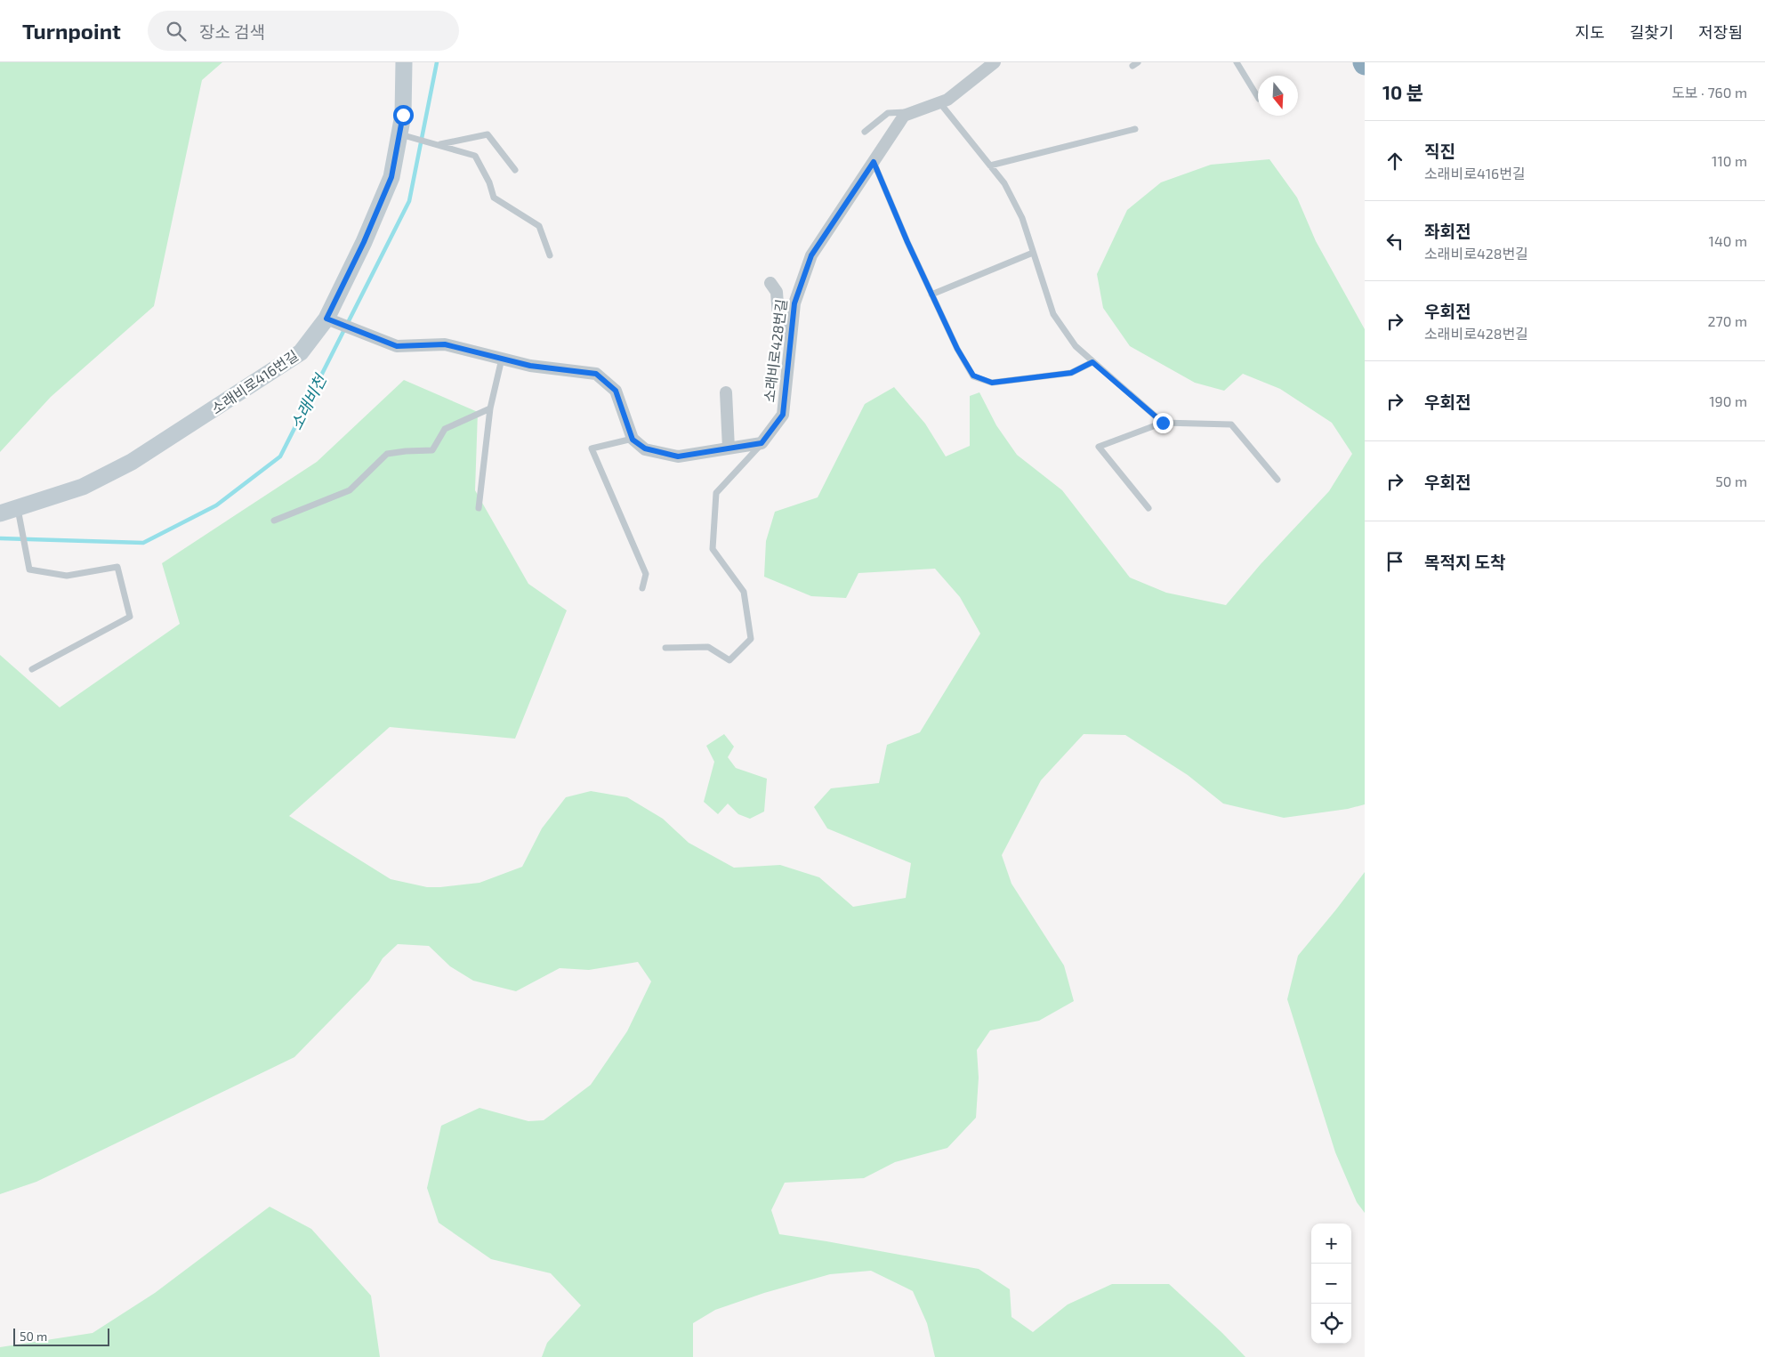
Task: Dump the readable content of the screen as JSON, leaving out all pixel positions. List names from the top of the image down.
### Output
{
  "streets": {
    "street": ["소래비로428번길", "소래비로416번길"]
  },
  "water": ["소래비천"],
  "scale_bar": "50 m",
  "north": "bottom",
  "page": {
    "header": "Turnpoint",
    "search": "장소 검색",
    "nav": ["지도", "길찾기", "저장됨"],
    "heading": ["10 분", "도보 · 760 m"],
    "list": [
      ["직진", "소래비로416번길", "110 m"],
      ["좌회전", "소래비로428번길", "140 m"],
      ["우회전", "소래비로428번길", "270 m"],
      ["우회전", "190 m"],
      ["우회전", "50 m"],
      "목적지 도착"
    ],
    "map_buttons": ["+", "−"],
    "scale": "50 m"
  }
}
